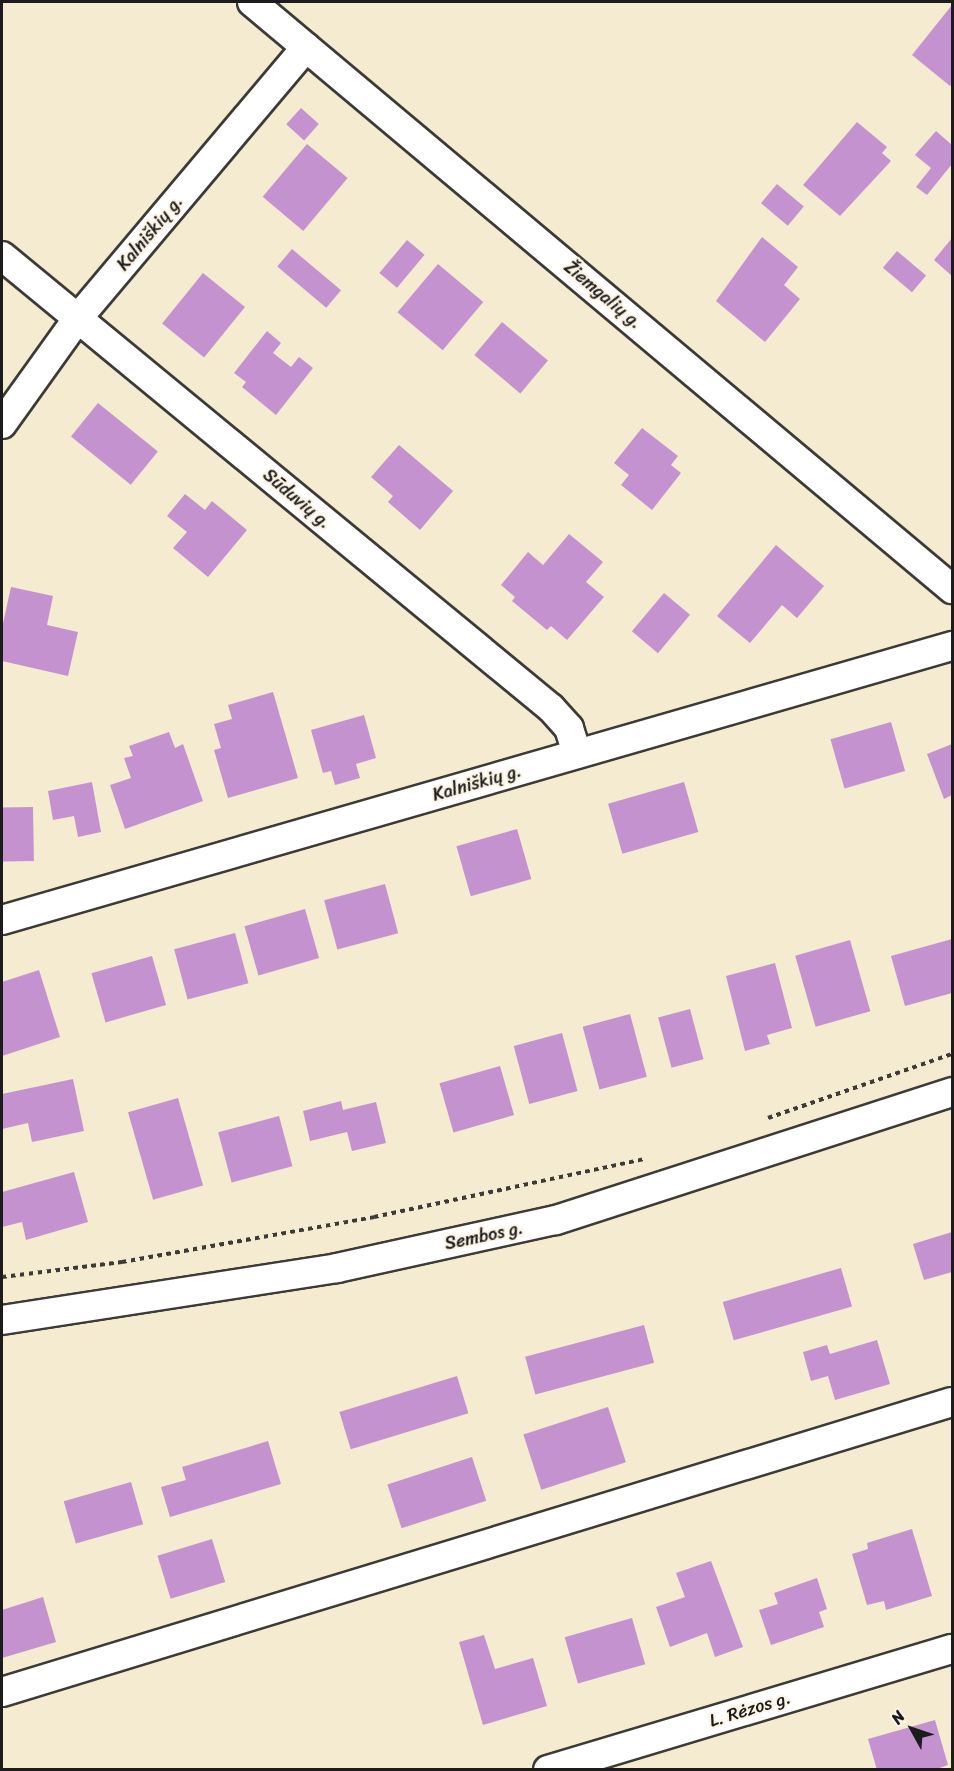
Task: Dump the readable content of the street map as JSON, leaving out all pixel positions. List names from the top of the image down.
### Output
{
  "streets": {
    "street": [
      "Kalniškių g.",
      "Žiemgalių g.",
      "Sūduvių g.",
      "Sembos g.",
      "L. Rėzos g."
    ]
  },
  "crossings": [
    ["Kalniškių g.", "Žiemgalių g."],
    ["Kalniškių g.", "Sūduvių g."]
  ],
  "north": "top left"
}
